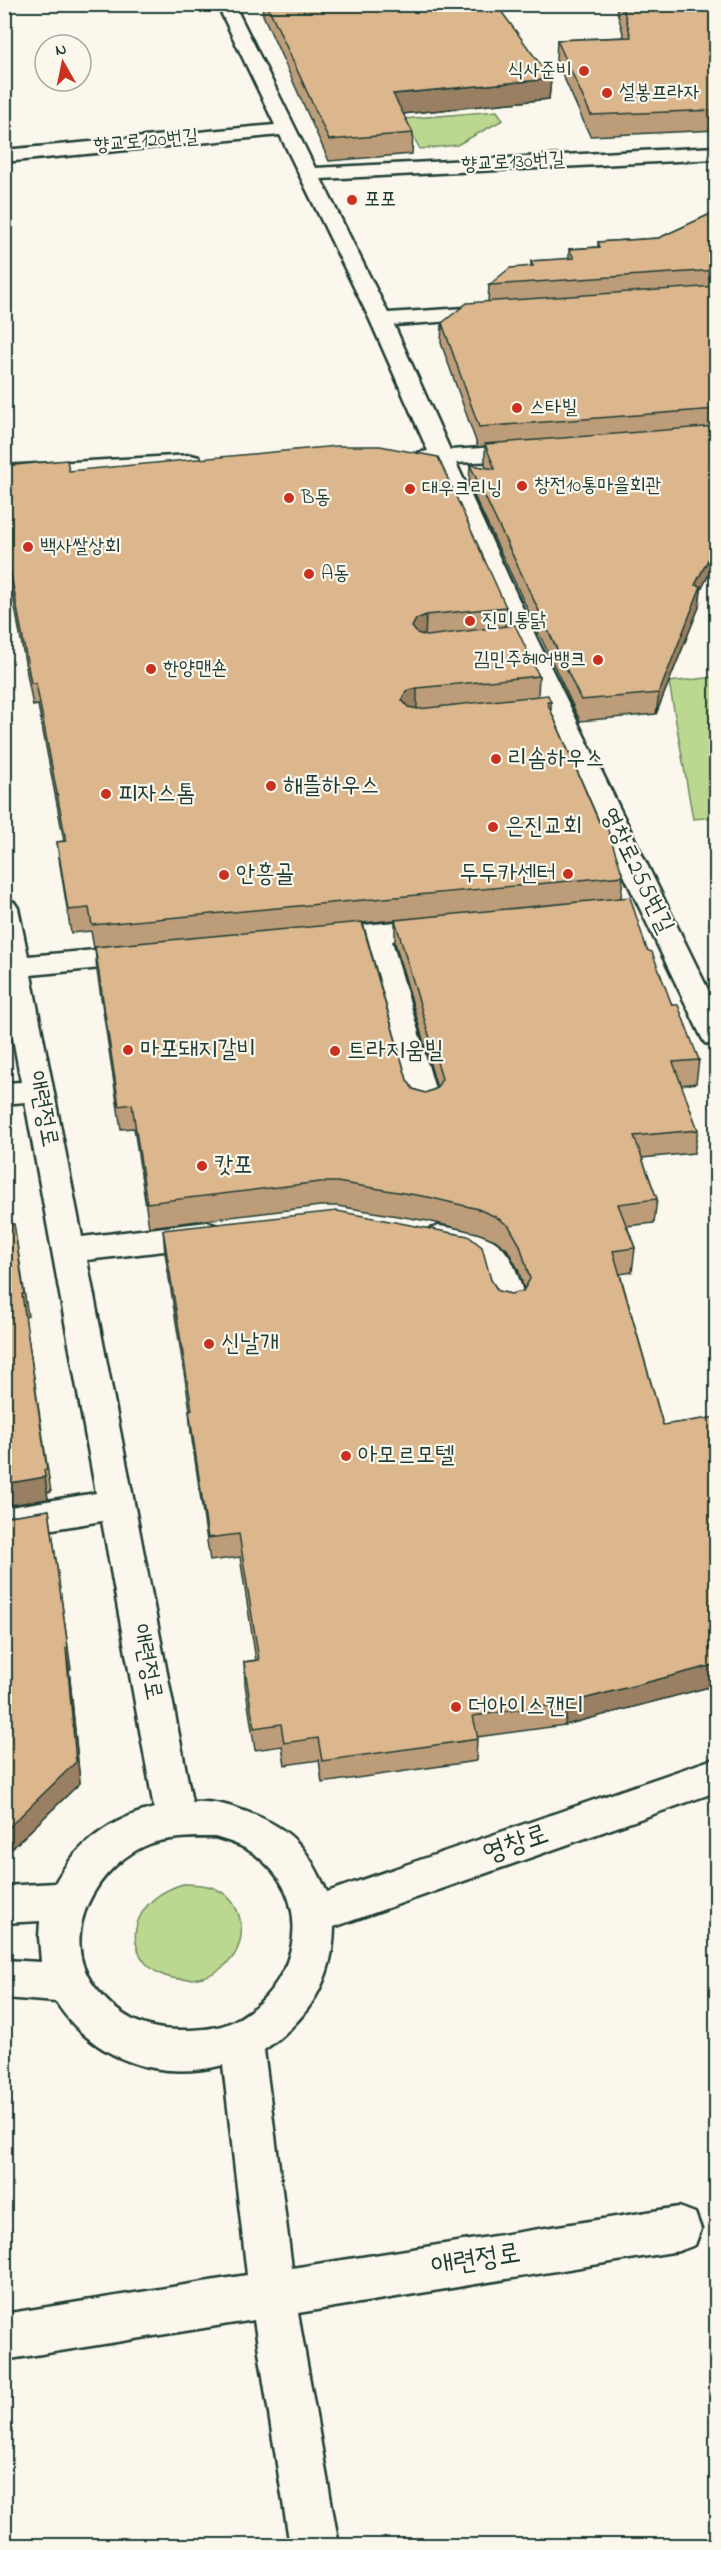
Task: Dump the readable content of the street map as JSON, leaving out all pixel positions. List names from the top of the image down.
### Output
{
  "streets": {
    "street": [
      "향교로120번길",
      "향교로130번길",
      "영창로255번길",
      "애련정로",
      "영창로"
    ]
  },
  "places": [
    "식사준비",
    "설봉프라자",
    "포포",
    "스타빌",
    "창전10통마을회관",
    "대우크리닝",
    "B동",
    "백사쌀상회",
    "A동",
    "진미통닭",
    "김민주헤어뱅크",
    "한양맨숀",
    "리솜하우스",
    "해뜰하우스",
    "피자스톰",
    "은진교회",
    "두두카센터",
    "안흥골",
    "마포돼지갈비",
    "트라지움빌",
    "캇포",
    "신날개",
    "아모르모텔",
    "더아이스캔디"
  ],
  "north": "top"
}
